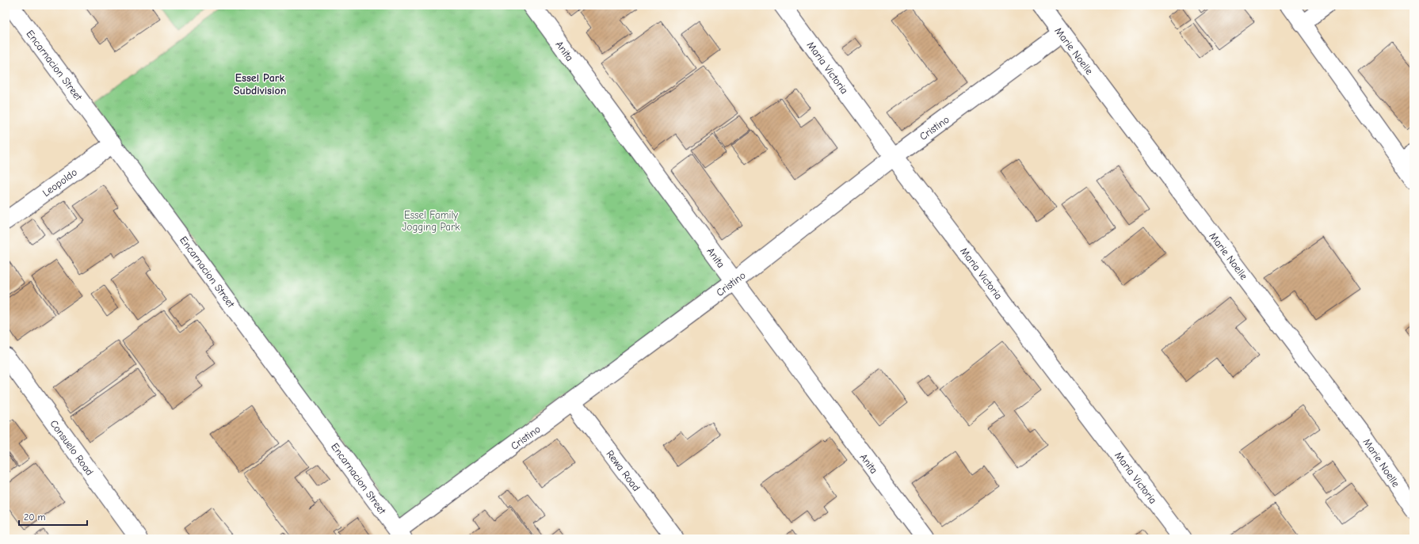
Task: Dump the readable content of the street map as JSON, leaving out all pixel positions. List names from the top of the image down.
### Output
{
  "streets": {
    "street": [
      "Anita",
      "Marie Noelle",
      "Encarnacion Street",
      "Maria Victoria",
      "Cristino",
      "Leopoldo",
      "Consuelo Road",
      "Rewa Road"
    ]
  },
  "crossings": [
    ["Anita", "Cristino"],
    ["Marie Noelle", "Cristino"],
    ["Encarnacion Street", "Cristino"],
    ["Encarnacion Street", "Leopoldo"],
    ["Maria Victoria", "Cristino"],
    ["Cristino", "Rewa Road"]
  ],
  "districts": ["Essel Park Subdivision"],
  "parks": ["Essel Family Jogging Park"],
  "scale_bar": "20 m"
}
